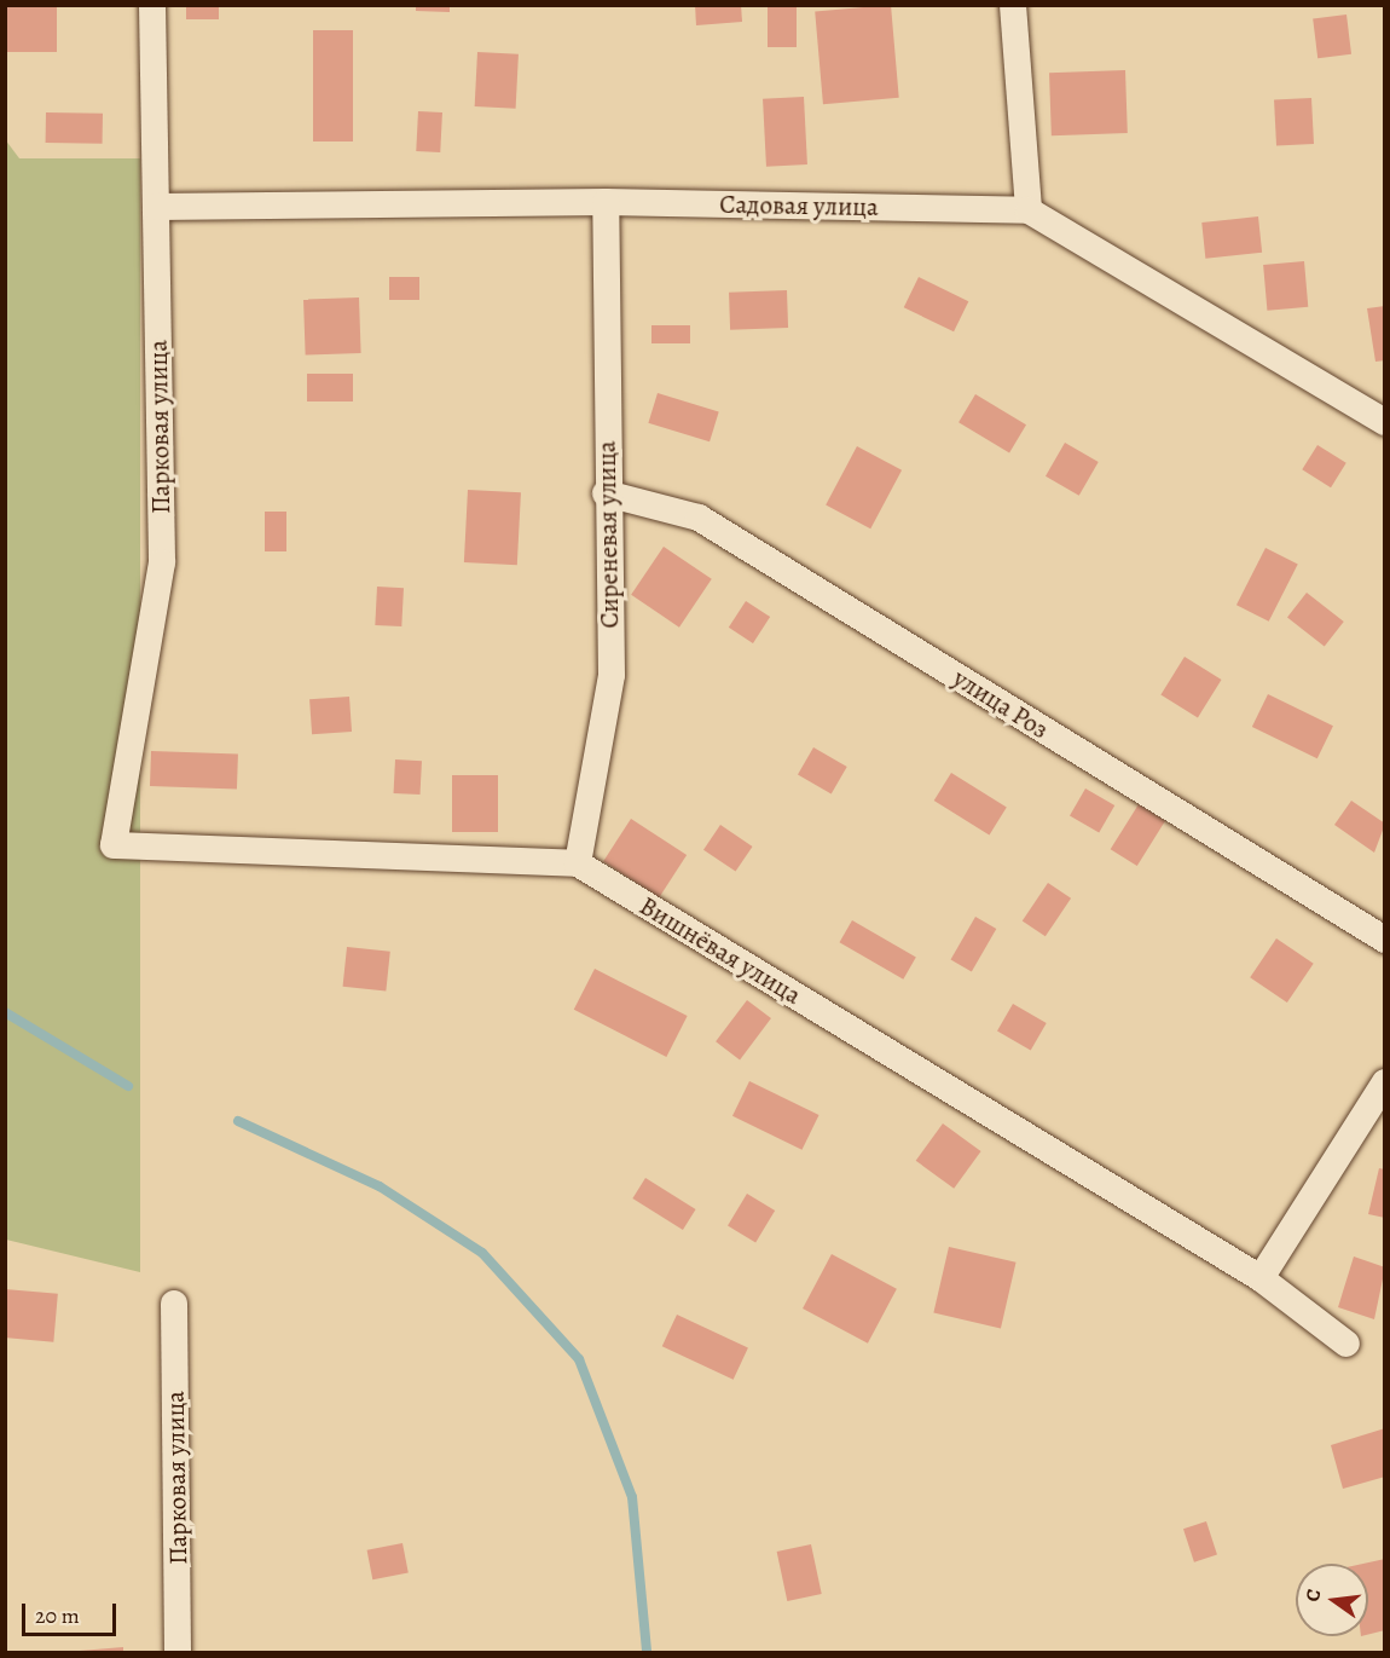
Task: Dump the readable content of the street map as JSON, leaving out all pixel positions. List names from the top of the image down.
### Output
{
  "streets": {
    "street": [
      "Садовая улица",
      "Парковая улица",
      "Сиреневая улица",
      "улица Роз",
      "Вишнёвая улица"
    ]
  },
  "crossings": [
    ["Садовая улица", "Парковая улица"],
    ["Садовая улица", "Сиреневая улица"],
    ["Парковая улица", "Вишнёвая улица"],
    ["Сиреневая улица", "улица Роз"],
    ["Сиреневая улица", "Вишнёвая улица"]
  ],
  "scale_bar": "20 m",
  "north": "left"
}
